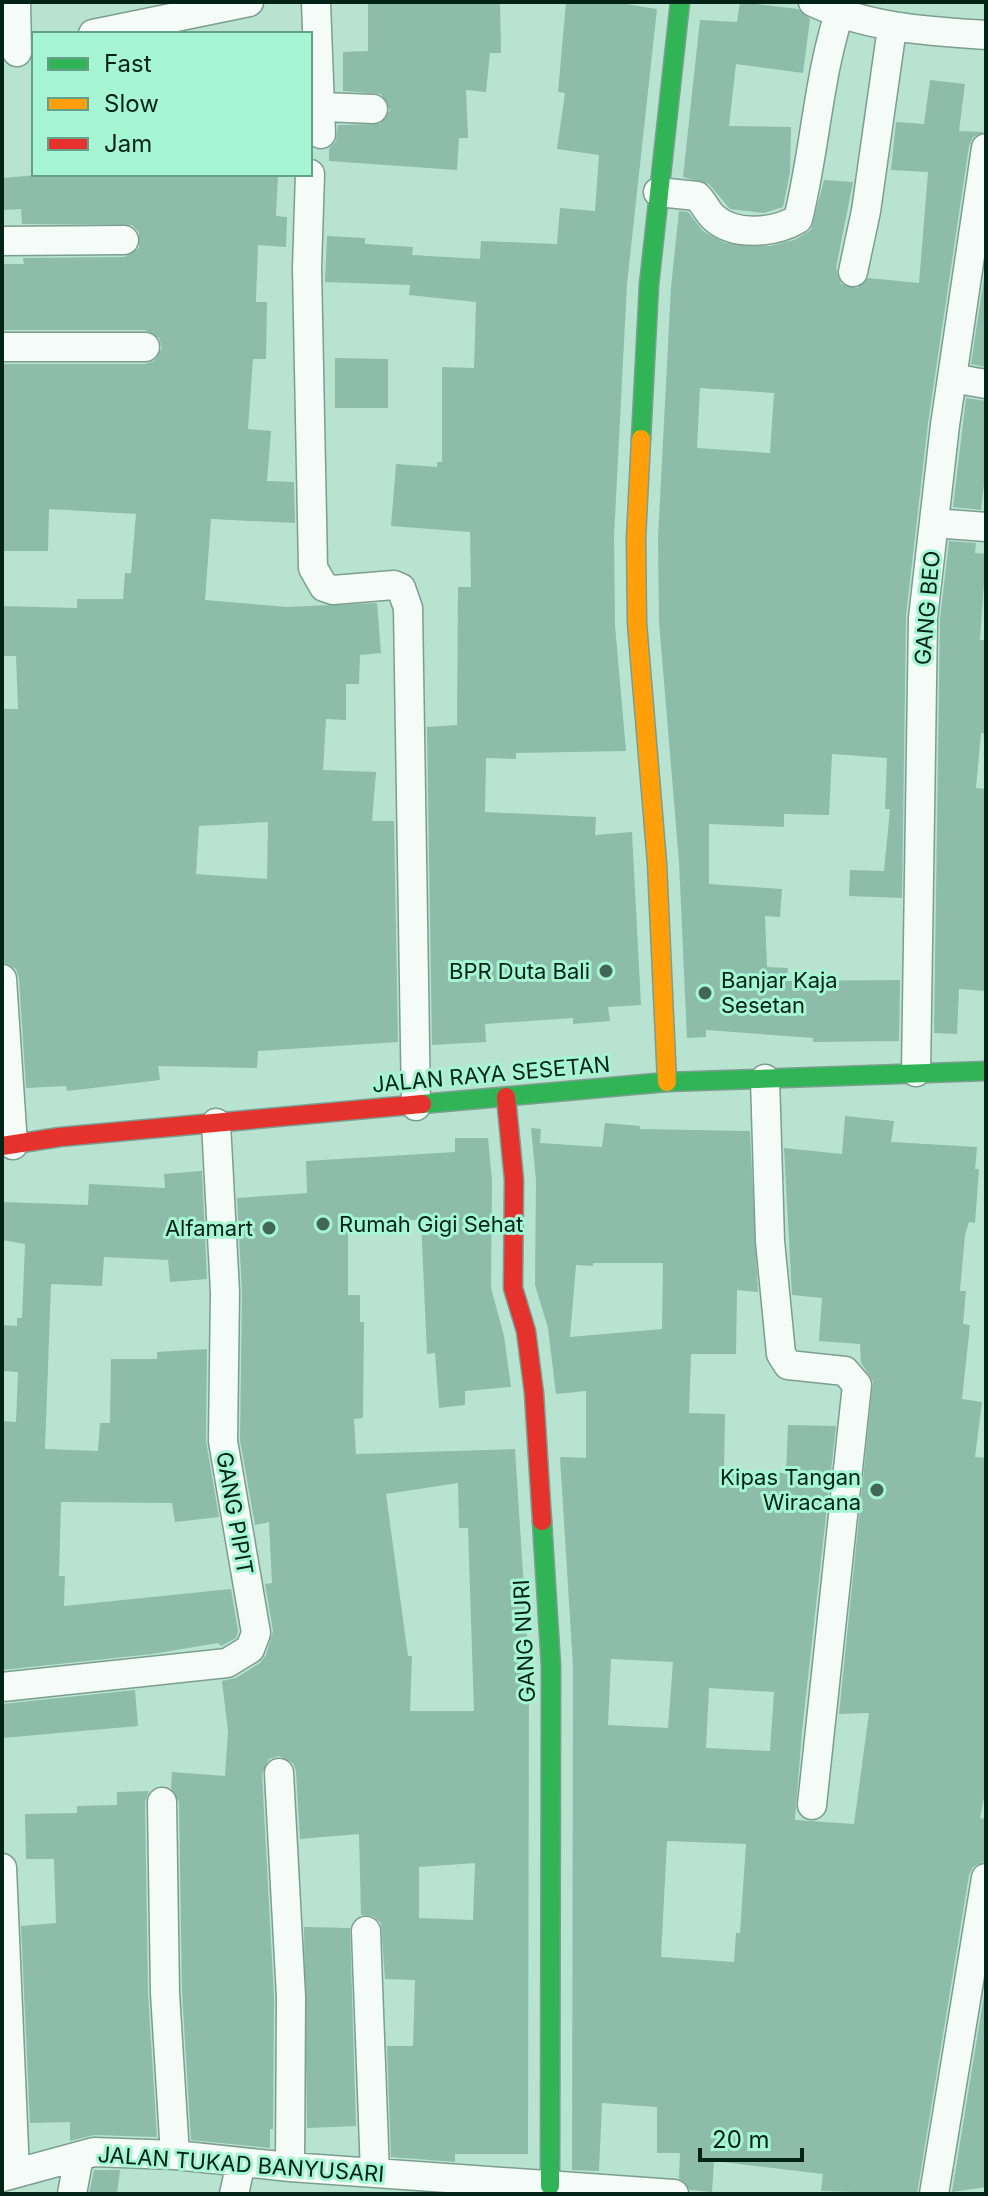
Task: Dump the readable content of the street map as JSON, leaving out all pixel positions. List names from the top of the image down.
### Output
{
  "streets": {
    "street": [
      "GANG BEO",
      "JALAN RAYA SESETAN",
      "GANG PIPIT",
      "GANG NURI",
      "JALAN TUKAD BANYUSARI"
    ]
  },
  "crossings": [
    ["GANG BEO", "JALAN RAYA SESETAN"],
    ["JALAN RAYA SESETAN", "GANG PIPIT"],
    ["JALAN RAYA SESETAN", "GANG NURI"],
    ["GANG NURI", "JALAN TUKAD BANYUSARI"]
  ],
  "places": [
    "BPR Duta Bali",
    "Banjar Kaja Sesetan",
    "Rumah Gigi Sehat",
    "Alfamart",
    "Kipas Tangan Wiracana"
  ],
  "legend": ["Fast", "Slow", "Jam"],
  "scale_bar": "20 m"
}
